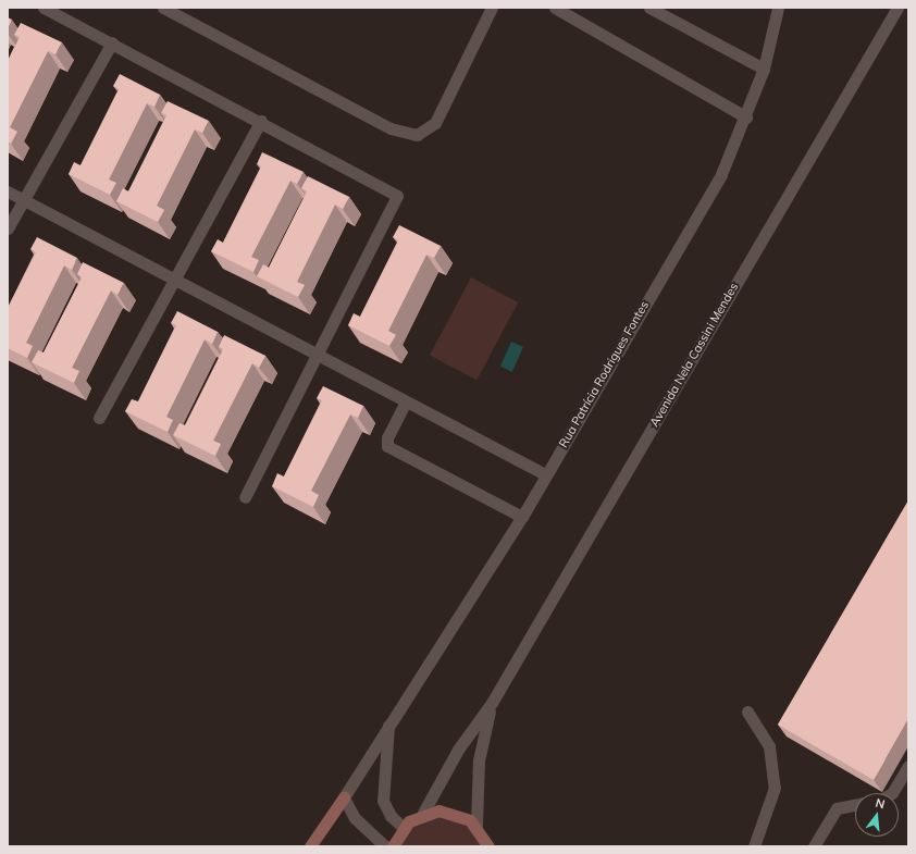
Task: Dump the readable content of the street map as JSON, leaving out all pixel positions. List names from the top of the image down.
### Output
{
  "streets": {
    "street": ["Avenida Nela Cassini Mendes", "Rua Patrícia Rodrigues Fontes"]
  },
  "north": "top"
}
